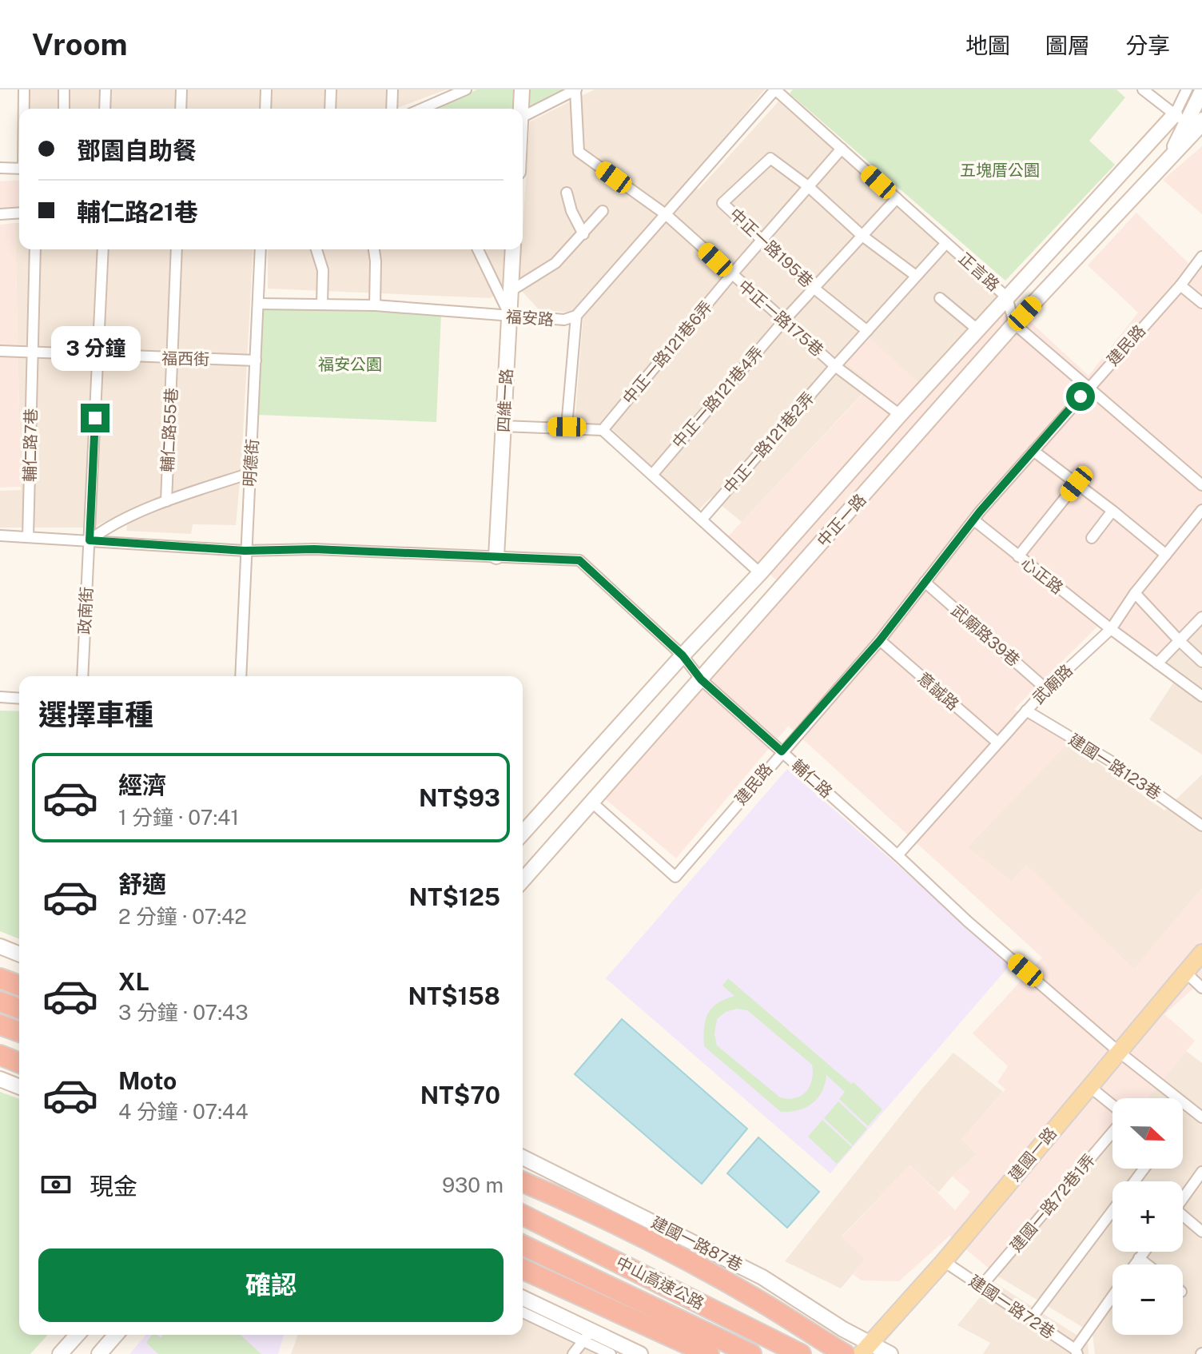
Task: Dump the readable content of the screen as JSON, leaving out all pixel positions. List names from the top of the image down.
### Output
{
  "streets": {
    "highway": ["中山高速公路"],
    "main road": ["建國一路"],
    "street": [
      "中正一路195巷",
      "正言路",
      "福安路",
      "中正一路175巷",
      "建民路",
      "中正一路121巷6弄",
      "福西街",
      "中正一路121巷4弄",
      "四維一路",
      "輔仁路55巷",
      "中正一路121巷2弄",
      "輔仁路7巷",
      "明德街",
      "中正一路",
      "心正路",
      "政南街",
      "武廟路39巷",
      "武廟路",
      "意誠路",
      "建國一路123巷",
      "輔仁路",
      "建國一路72巷1弄",
      "建國一路87巷",
      "建國一路72巷"
    ]
  },
  "crossings": [
    ["中正一路195巷", "中正一路121巷6弄"],
    ["中正一路195巷", "中正一路121巷4弄"],
    ["正言路", "福安路"],
    ["正言路", "中正一路121巷6弄"],
    ["正言路", "中正一路121巷4弄"],
    ["正言路", "中正一路"],
    ["福安路", "中正一路175巷"],
    ["福安路", "四維一路"],
    ["福安路", "明德街"],
    ["中正一路175巷", "中正一路121巷6弄"],
    ["中正一路175巷", "中正一路121巷4弄"],
    ["中正一路175巷", "中正一路121巷2弄"],
    ["中正一路175巷", "中正一路"],
    ["建民路", "中正一路"],
    ["建民路", "心正路"],
    ["建民路", "武廟路39巷"],
    ["建民路", "意誠路"],
    ["建民路", "輔仁路"],
    ["福西街", "輔仁路55巷"],
    ["福西街", "輔仁路7巷"],
    ["福西街", "明德街"],
    ["福西街", "政南街"],
    ["四維一路", "輔仁路"],
    ["輔仁路7巷", "輔仁路"],
    ["明德街", "輔仁路"],
    ["中正一路", "輔仁路"],
    ["心正路", "武廟路"],
    ["政南街", "輔仁路"],
    ["武廟路39巷", "武廟路"],
    ["武廟路", "意誠路"],
    ["武廟路", "建國一路123巷"],
    ["武廟路", "輔仁路"],
    ["輔仁路", "建國一路"],
    ["建國一路", "建國一路87巷"],
    ["建國一路", "建國一路72巷"],
    ["建國一路72巷1弄", "建國一路72巷"]
  ],
  "parks": ["五塊厝公園", "福安公園"],
  "north": "right",
  "page": {
    "header": "Vroom",
    "nav": ["地圖", "圖層", "分享"],
    "banner": ["鄧園自助餐", "輔仁路21巷"],
    "bubble": "3 分鐘",
    "heading": "選擇車種",
    "list": [
      {
        "name": "經濟",
        "note": "1 分鐘 · 07:41",
        "value": "NT$93"
      },
      {
        "name": "舒適",
        "note": "2 分鐘 · 07:42",
        "value": "NT$125"
      },
      {
        "name": "XL",
        "note": "3 分鐘 · 07:43",
        "value": "NT$158"
      },
      {
        "name": "Moto",
        "note": "4 分鐘 · 07:44",
        "value": "NT$70"
      }
    ],
    "map_buttons": ["+", "−"],
    "pay": ["現金", "930 m"],
    "buttons": "確認"
  }
}
